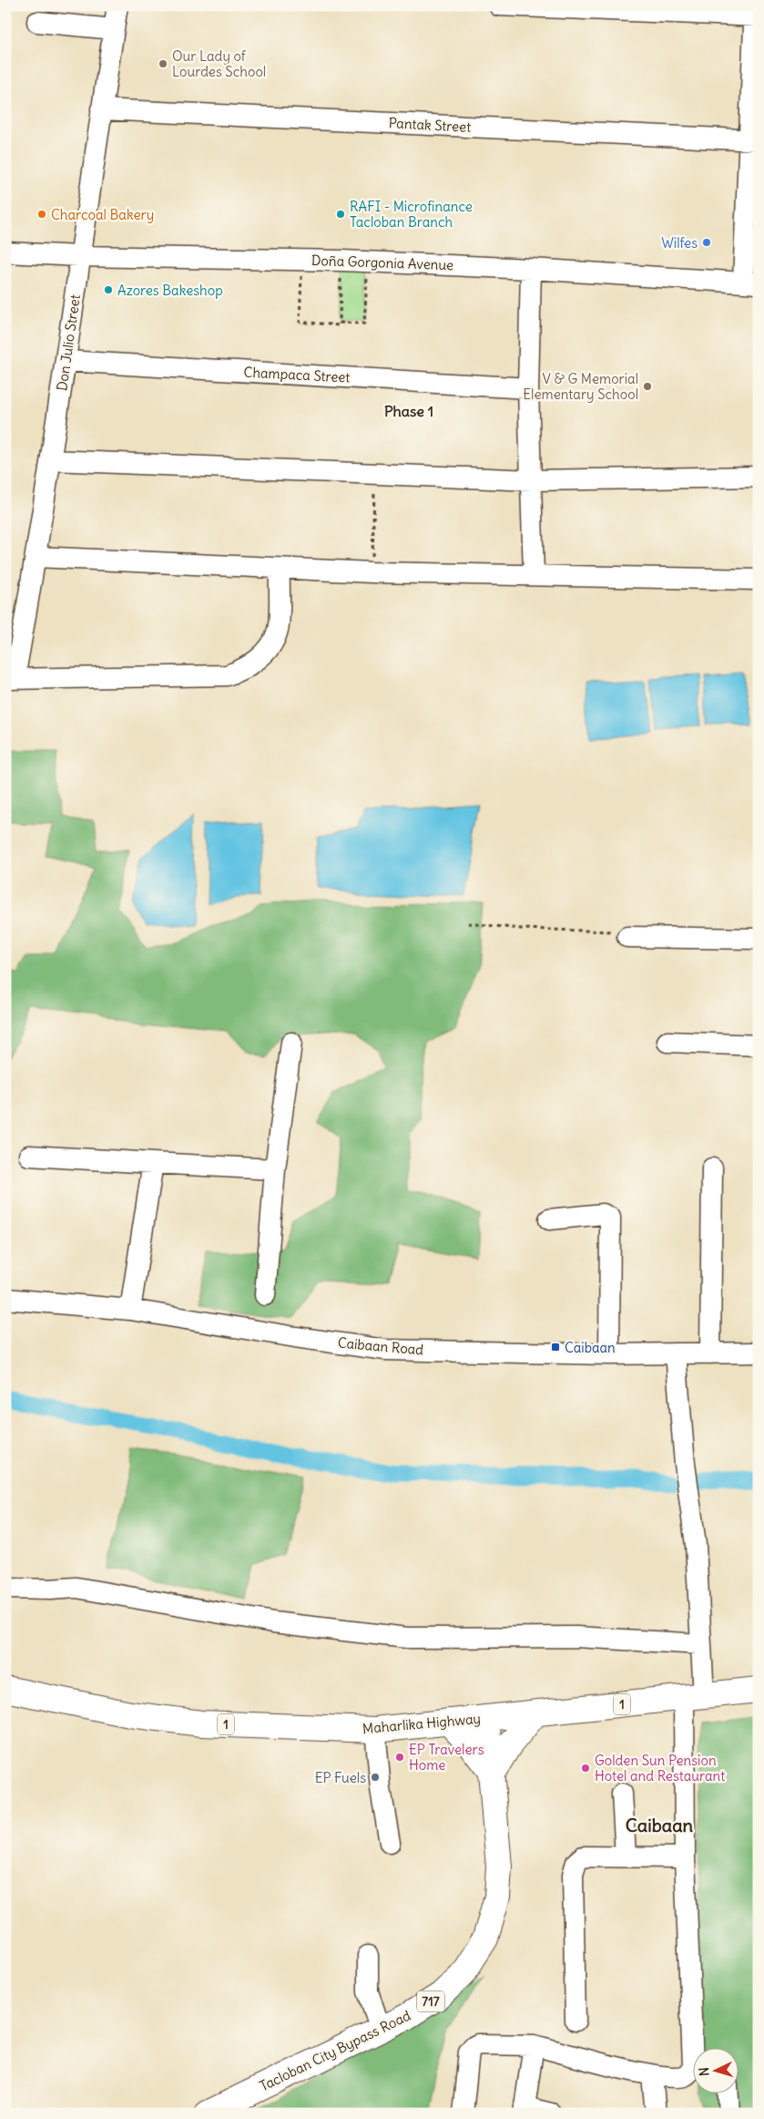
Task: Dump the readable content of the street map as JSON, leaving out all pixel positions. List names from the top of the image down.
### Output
{
  "streets": {
    "main road": [
      "1",
      "Maharlika Highway",
      "717",
      "Tacloban City Bypass Road"
    ],
    "street": [
      "Pantak Street",
      "Doña Gorgonia Avenue",
      "Don Julio Street",
      "Champaca Street",
      "Caibaan Road"
    ]
  },
  "crossings": [
    ["Pantak Street", "Don Julio Street"],
    ["Doña Gorgonia Avenue", "Don Julio Street"],
    ["Don Julio Street", "Champaca Street"],
    ["Maharlika Highway", "Tacloban City Bypass Road"]
  ],
  "districts": ["Phase 1", "Caibaan"],
  "places": {
    "other": [
      "Our Lady of Lourdes School",
      "Charcoal Bakery",
      "RAFI - Microfinance Tacloban Branch",
      "Wilfes",
      "Azores Bakeshop",
      "V & G Memorial Elementary School",
      "EP Travelers Home",
      "Golden Sun Pension Hotel and Restaurant",
      "EP Fuels"
    ],
    "transit": ["Caibaan"]
  },
  "north": "left"
}
